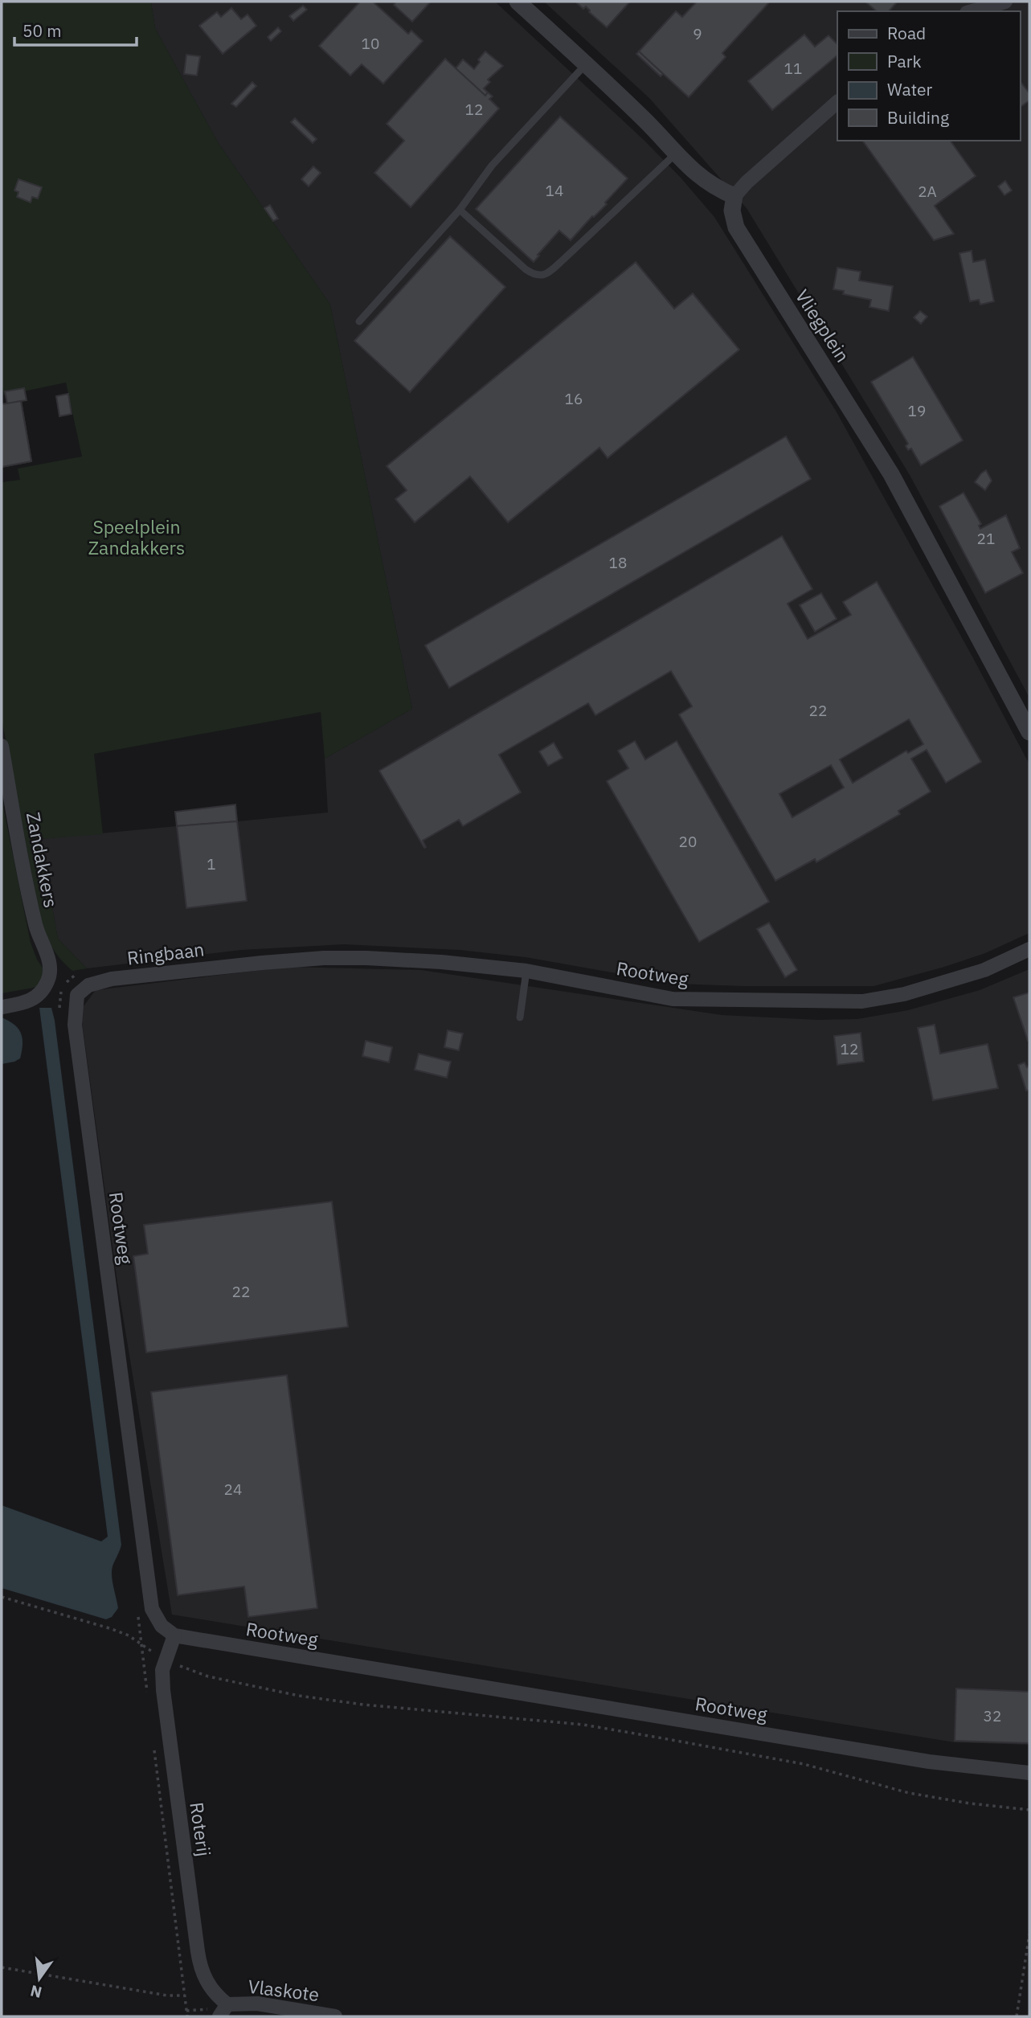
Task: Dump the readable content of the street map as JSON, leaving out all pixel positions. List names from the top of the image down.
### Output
{
  "streets": {
    "street": [
      "Vliegplein",
      "Zandakkers",
      "Ringbaan",
      "Rootweg",
      "Roterij",
      "Vlaskote"
    ]
  },
  "crossings": [
    ["Ringbaan", "Rootweg"],
    ["Rootweg", "Roterij"],
    ["Roterij", "Vlaskote"]
  ],
  "parks": ["Speelplein Zandakkers"],
  "house_numbers": [
    "9",
    "10",
    "11",
    "12",
    "14",
    "2A",
    "16",
    "19",
    "21",
    "18",
    "22",
    "20",
    "1",
    "12",
    "22",
    "24",
    "32"
  ],
  "legend": [
    "Road",
    "Park",
    "Water",
    "Building"
  ],
  "scale_bar": "50 m",
  "north": "bottom"
}
